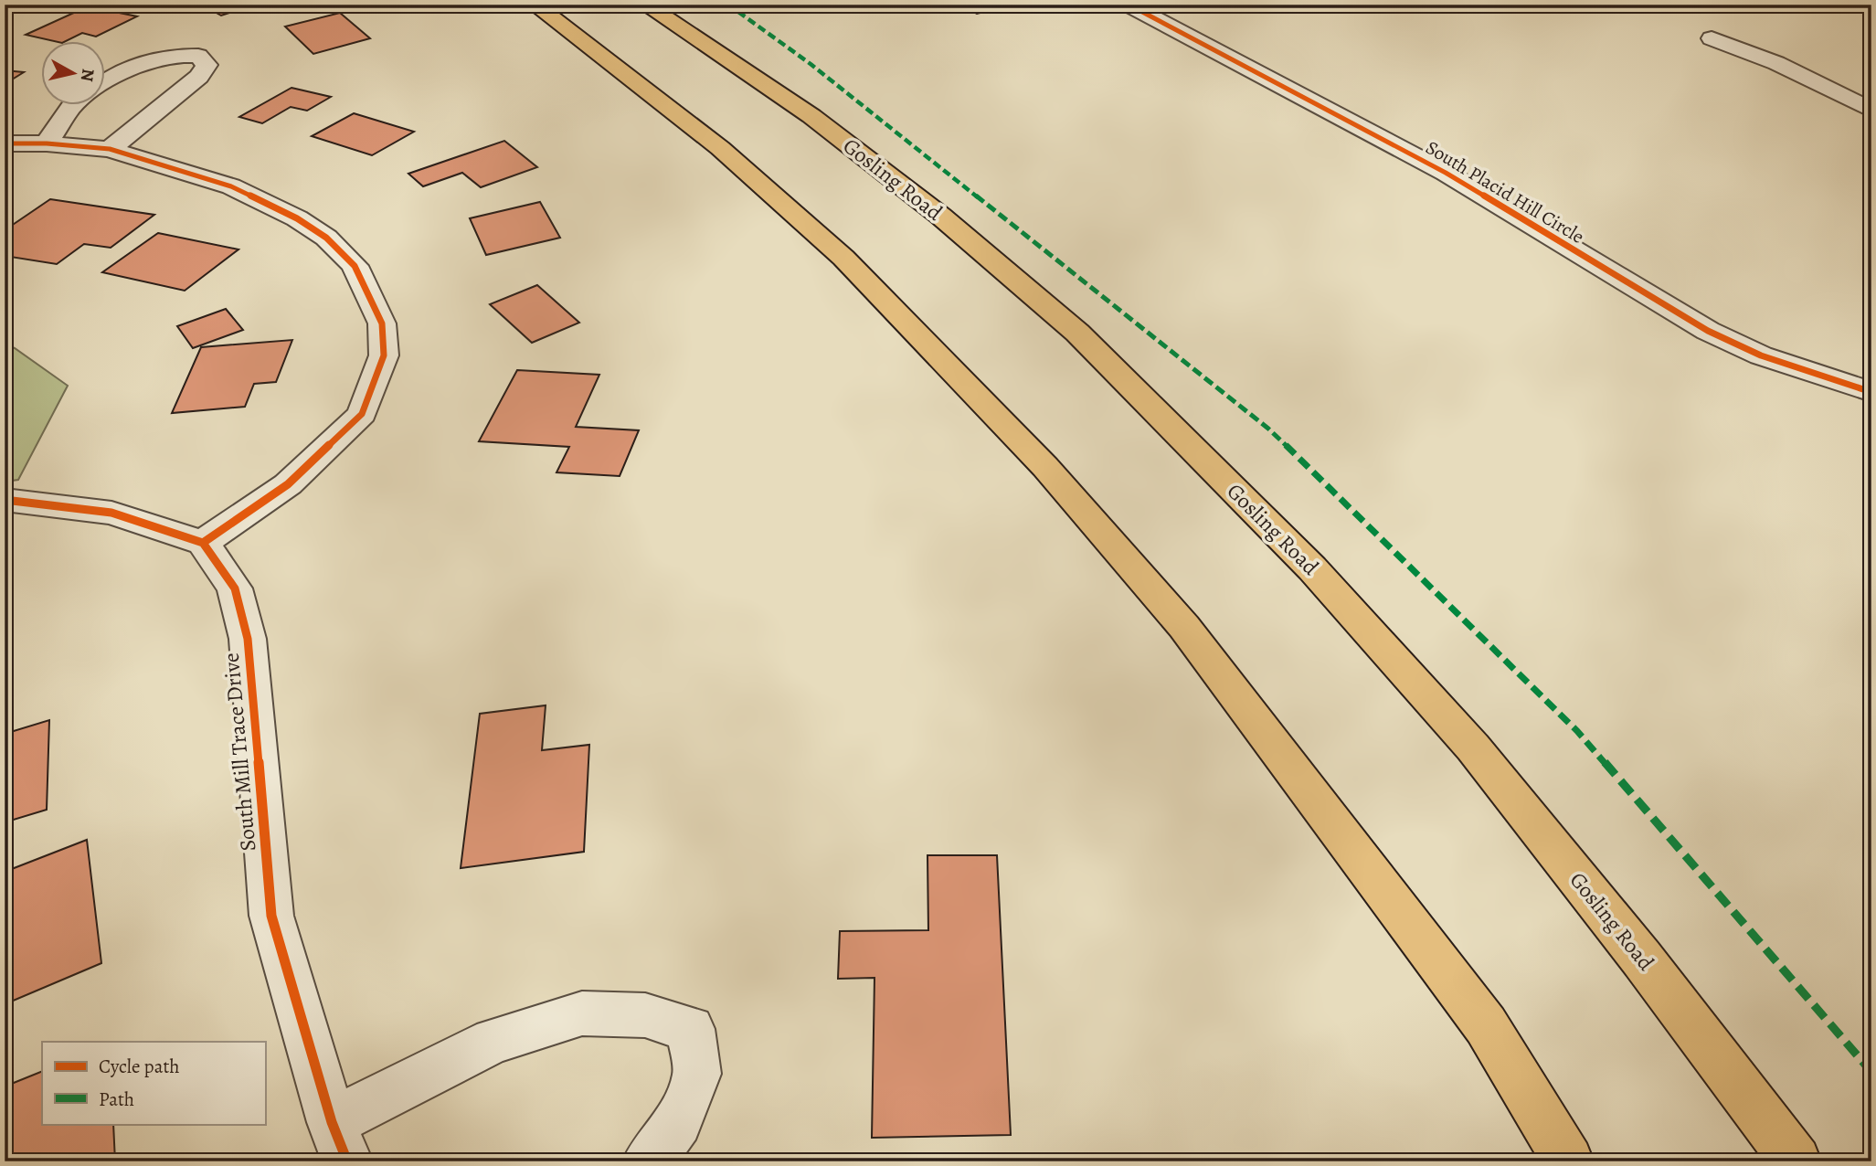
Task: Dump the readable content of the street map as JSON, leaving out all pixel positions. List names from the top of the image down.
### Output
{
  "streets": {
    "main road": ["Gosling Road"],
    "street": ["South Placid Hill Circle", "South Mill Trace Drive"]
  },
  "legend": ["Cycle path", "Path"],
  "north": "right"
}
